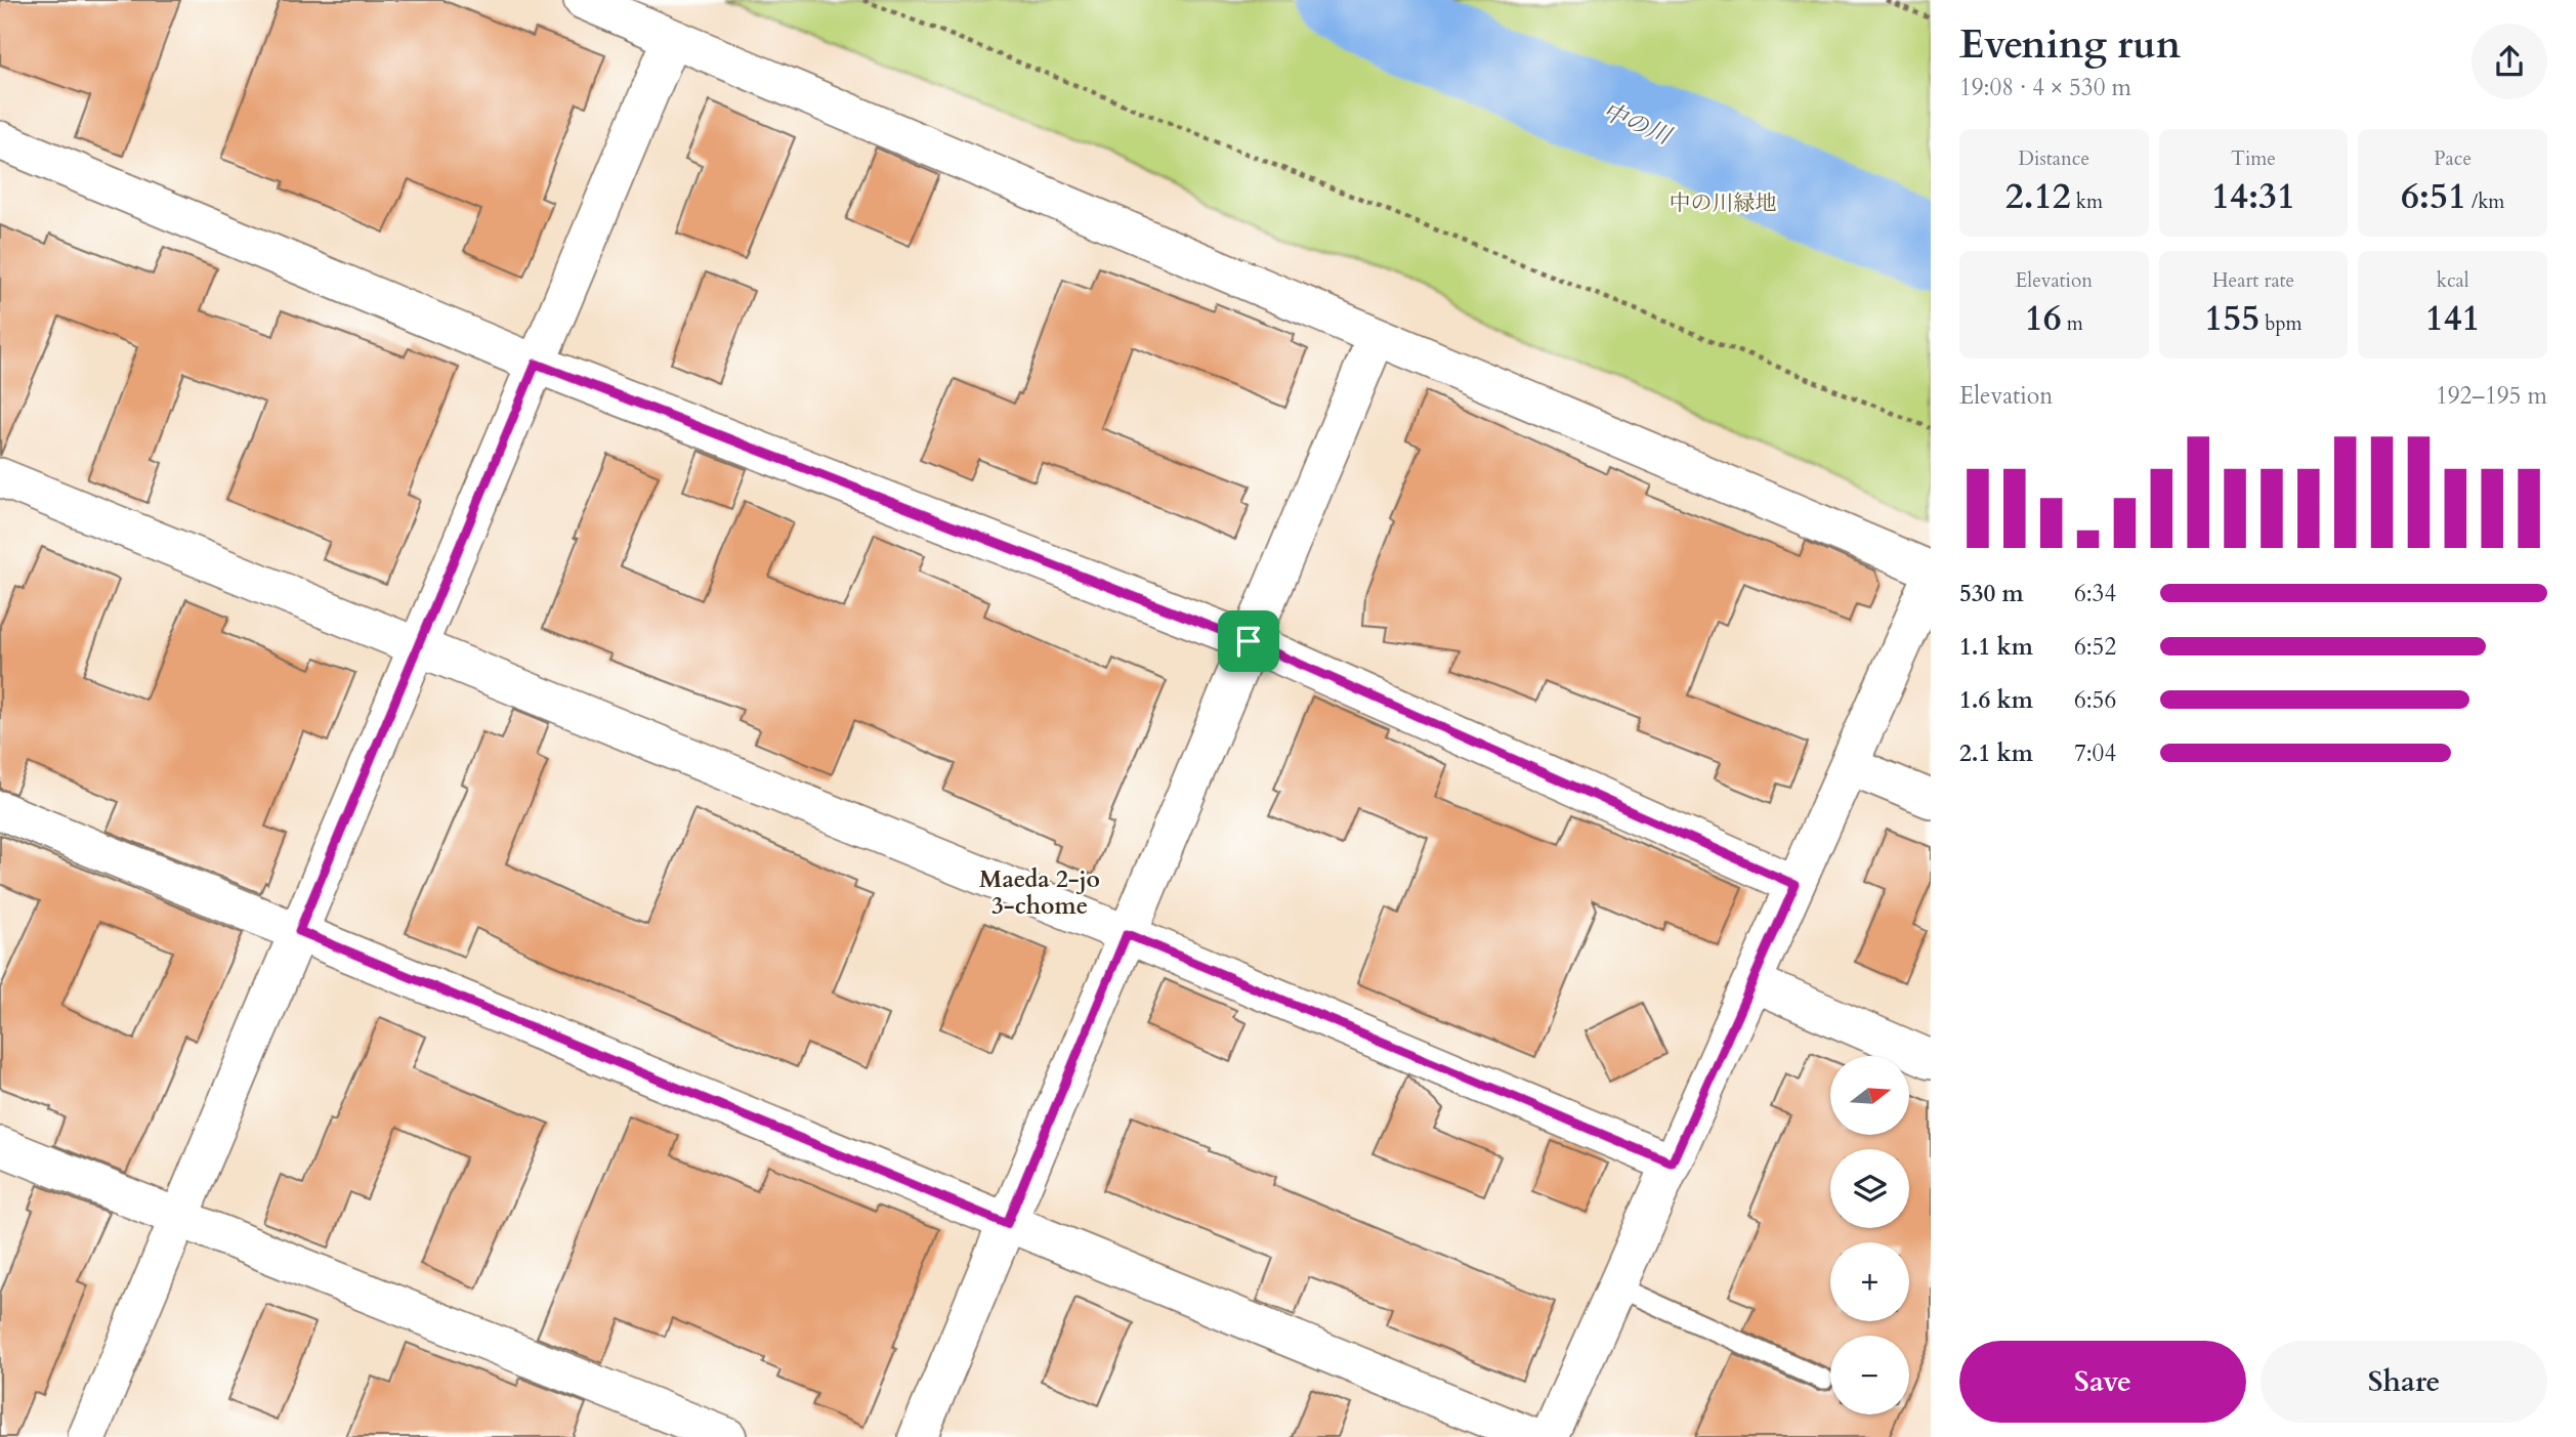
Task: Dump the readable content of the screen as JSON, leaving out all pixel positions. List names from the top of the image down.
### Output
{
  "districts": ["Maeda 2-jo 3-chome"],
  "water": ["中の川"],
  "parks": ["中の川緑地"],
  "north": "right",
  "page": {
    "heading": ["Evening run", "19:08 · 4 × 530 m"],
    "stats": [
      ["Distance", "2.12 km"],
      ["Time", "14:31"],
      ["Pace", "6:51 /km"],
      ["Elevation", "16 m"],
      ["Heart rate", "155 bpm"],
      ["kcal", "141"]
    ],
    "chart": ["Elevation", "192–195 m"],
    "list": [
      {
        "name": "530 m",
        "note": "6:34"
      },
      {
        "name": "1.1 km",
        "note": "6:52"
      },
      {
        "name": "1.6 km",
        "note": "6:56"
      },
      {
        "name": "2.1 km",
        "note": "7:04"
      }
    ],
    "map_buttons": ["+", "−"],
    "buttons": ["Save", "Share"]
  }
}
